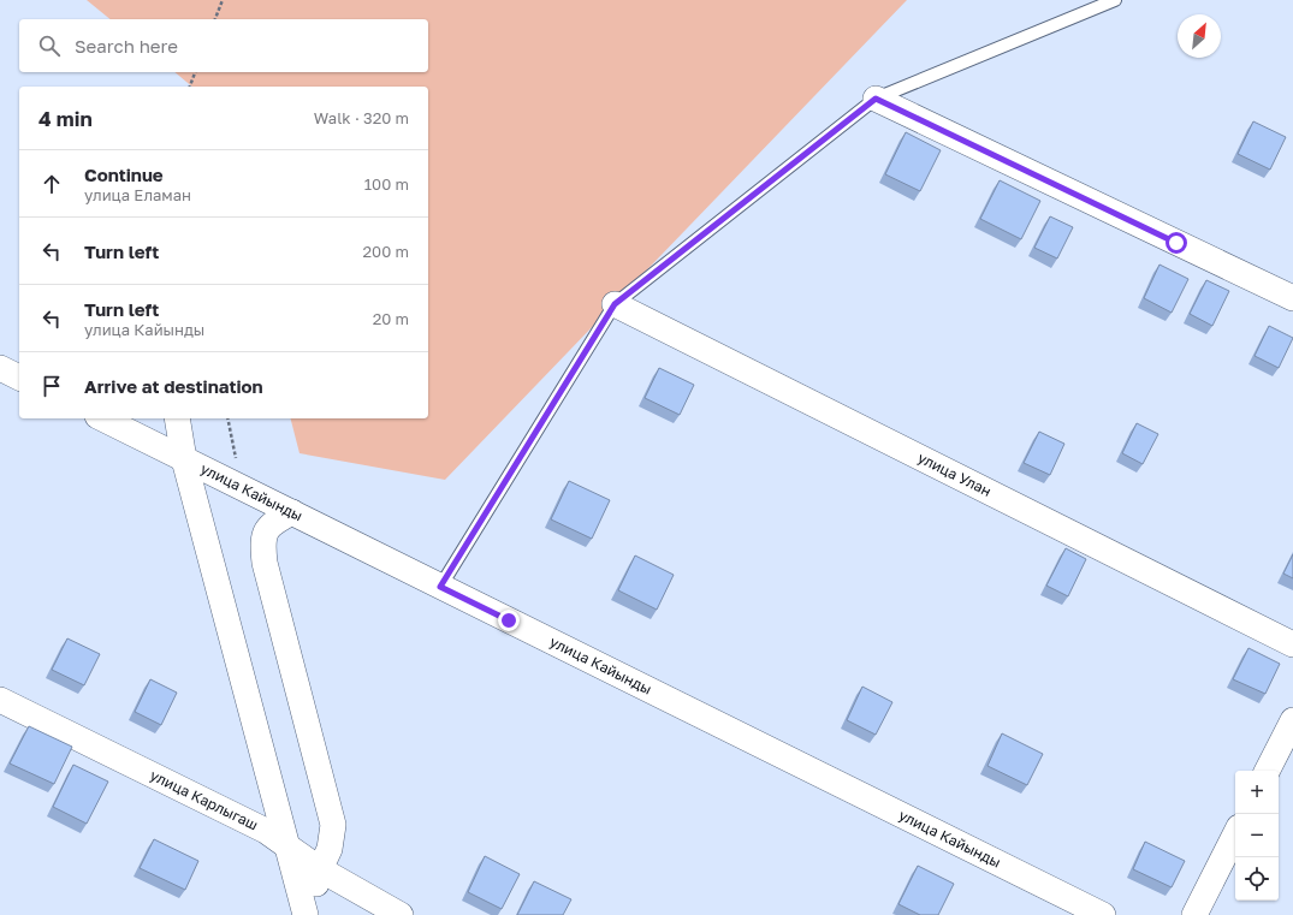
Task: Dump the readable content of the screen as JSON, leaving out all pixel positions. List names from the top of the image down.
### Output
{
  "streets": {
    "street": ["улица Улан", "улица Кайынды", "улица Карлыгаш"]
  },
  "north": "top right",
  "page": {
    "search": "Search here",
    "heading": ["4 min", "Walk · 320 m"],
    "list": [
      ["Continue", "улица Еламан", "100 m"],
      ["Turn left", "200 m"],
      ["Turn left", "улица Кайынды", "20 m"],
      "Arrive at destination"
    ],
    "map_buttons": ["+", "−"]
  }
}
